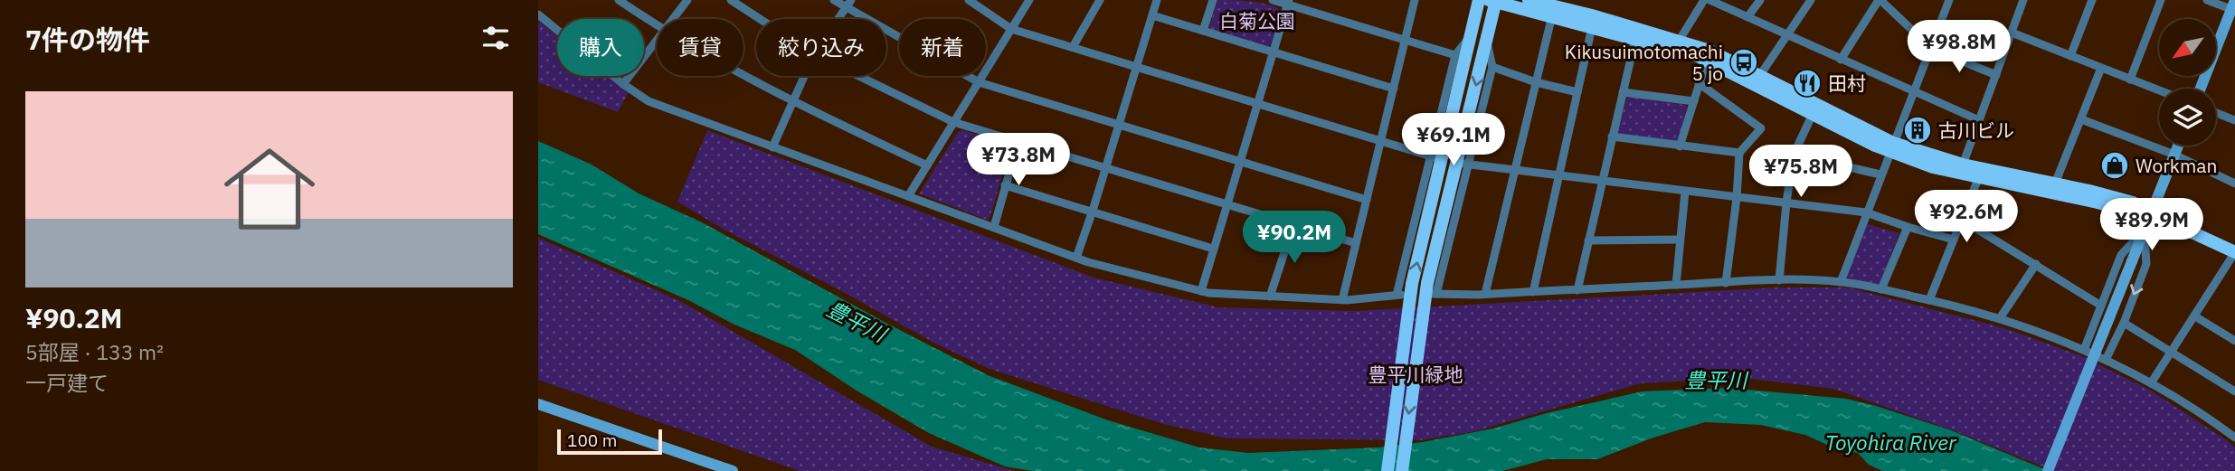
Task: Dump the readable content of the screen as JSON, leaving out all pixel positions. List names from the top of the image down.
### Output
{
  "water": ["豊平川", "Toyohira River"],
  "parks": ["白菊公園", "豊平川緑地"],
  "places": {
    "bus stop": ["Kikusuimotomachi 5 jo"],
    "restaurant": ["田村"],
    "building": ["古川ビル"],
    "shop": ["Workman"]
  },
  "scale_bar": "100 m",
  "north": "bottom left",
  "page": {
    "heading": "7件の物件",
    "chip": [
      "購入",
      "賃貸",
      "絞り込み",
      "新着"
    ],
    "price": [
      "¥98.8M",
      "¥69.1M",
      "¥73.8M",
      "¥75.8M",
      "¥92.6M",
      "¥89.9M",
      "¥90.2M"
    ],
    "list": [
      {
        "name": "¥90.2M",
        "note": "5部屋 · 133 m² · 一戸建て"
      }
    ],
    "scale": "100 m"
  }
}
